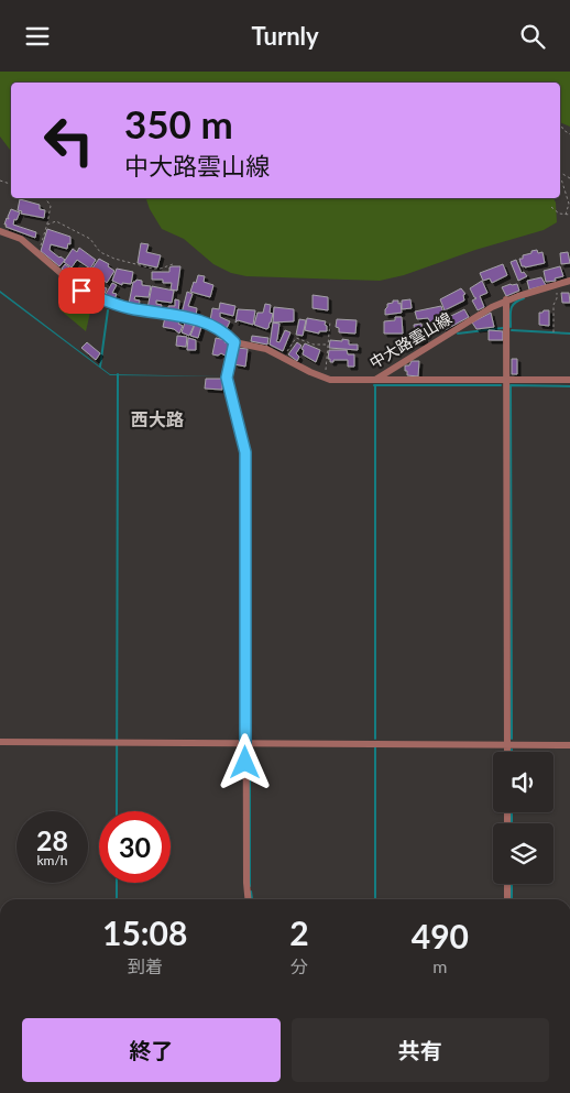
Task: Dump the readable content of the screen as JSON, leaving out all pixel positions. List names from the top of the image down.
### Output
{
  "streets": {
    "street": ["中大路雲山線"]
  },
  "districts": ["西大路"],
  "page": {
    "header": "Turnly",
    "turn": ["350 m", "中大路雲山線"],
    "speed": "28 km/h",
    "limit": "30",
    "eta": [
      "15:08",
      "到着",
      "2",
      "分",
      "490",
      "m"
    ],
    "buttons": ["終了", "共有"]
  }
}
